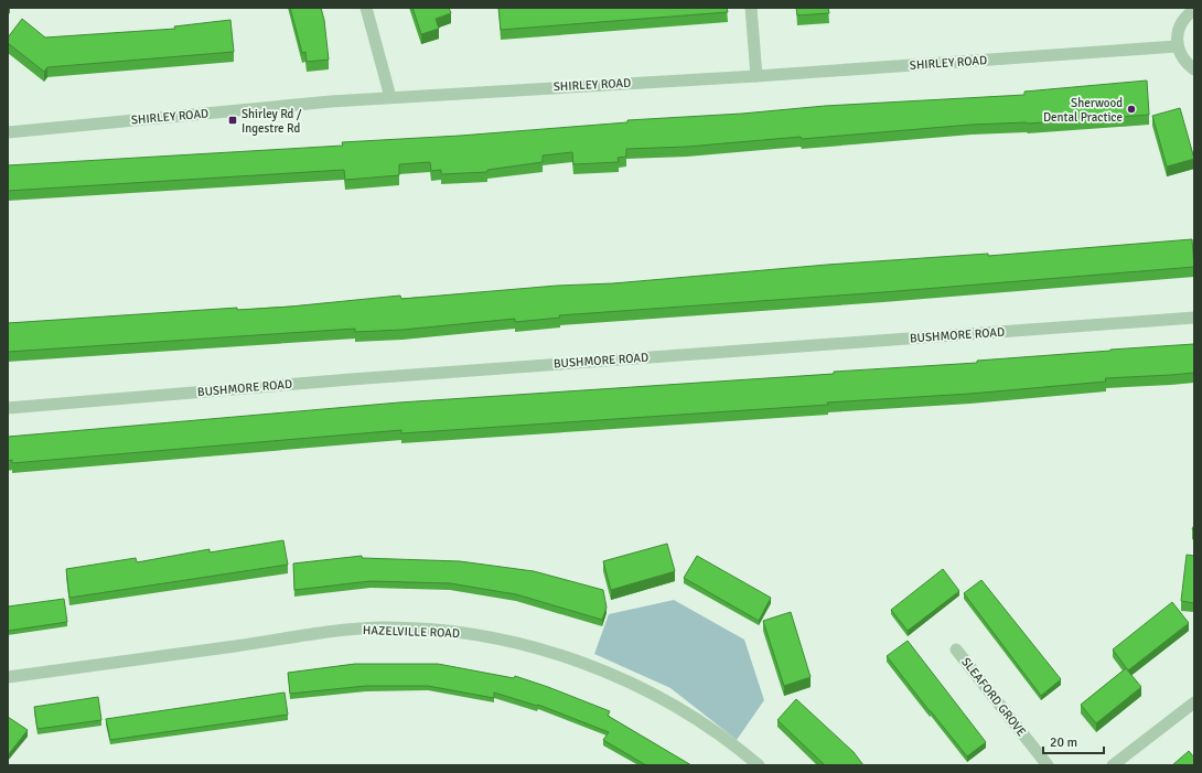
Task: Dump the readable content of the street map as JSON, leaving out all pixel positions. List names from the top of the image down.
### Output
{
  "streets": {
    "street": [
      "SHIRLEY ROAD",
      "BUSHMORE ROAD",
      "HAZELVILLE ROAD",
      "SLEAFORD GROVE"
    ]
  },
  "places": {
    "other": ["Sherwood Dental Practice"],
    "transit": ["Shirley Rd / Ingestre Rd"]
  },
  "scale_bar": "20 m"
}
